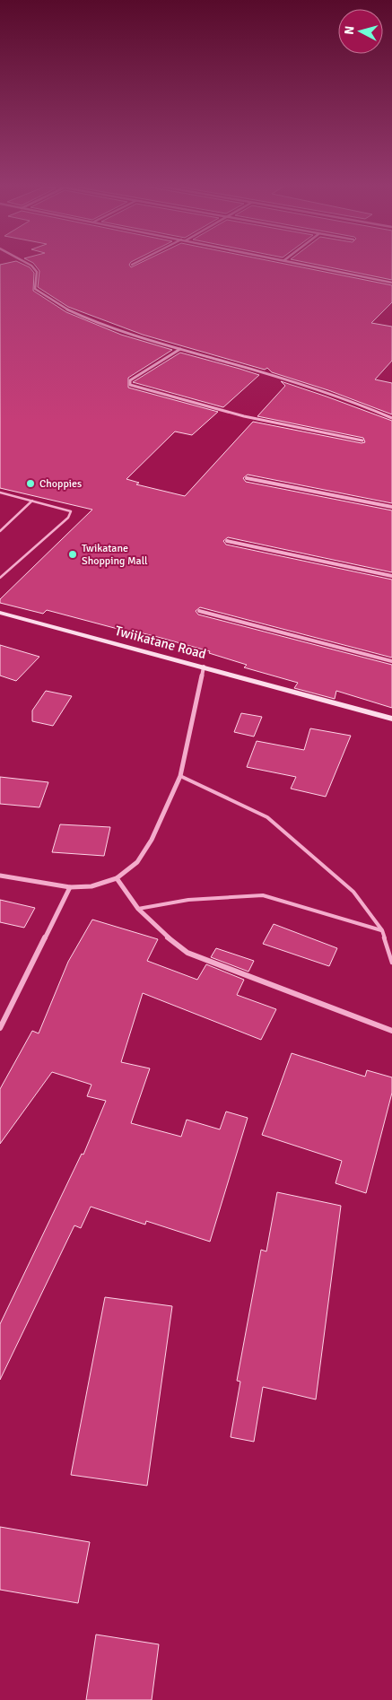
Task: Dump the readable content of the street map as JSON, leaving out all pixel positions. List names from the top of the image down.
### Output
{
  "streets": {
    "main road": ["Twiikatane Road"]
  },
  "places": ["Choppies", "Twikatane Shopping Mall"],
  "north": "left"
}
